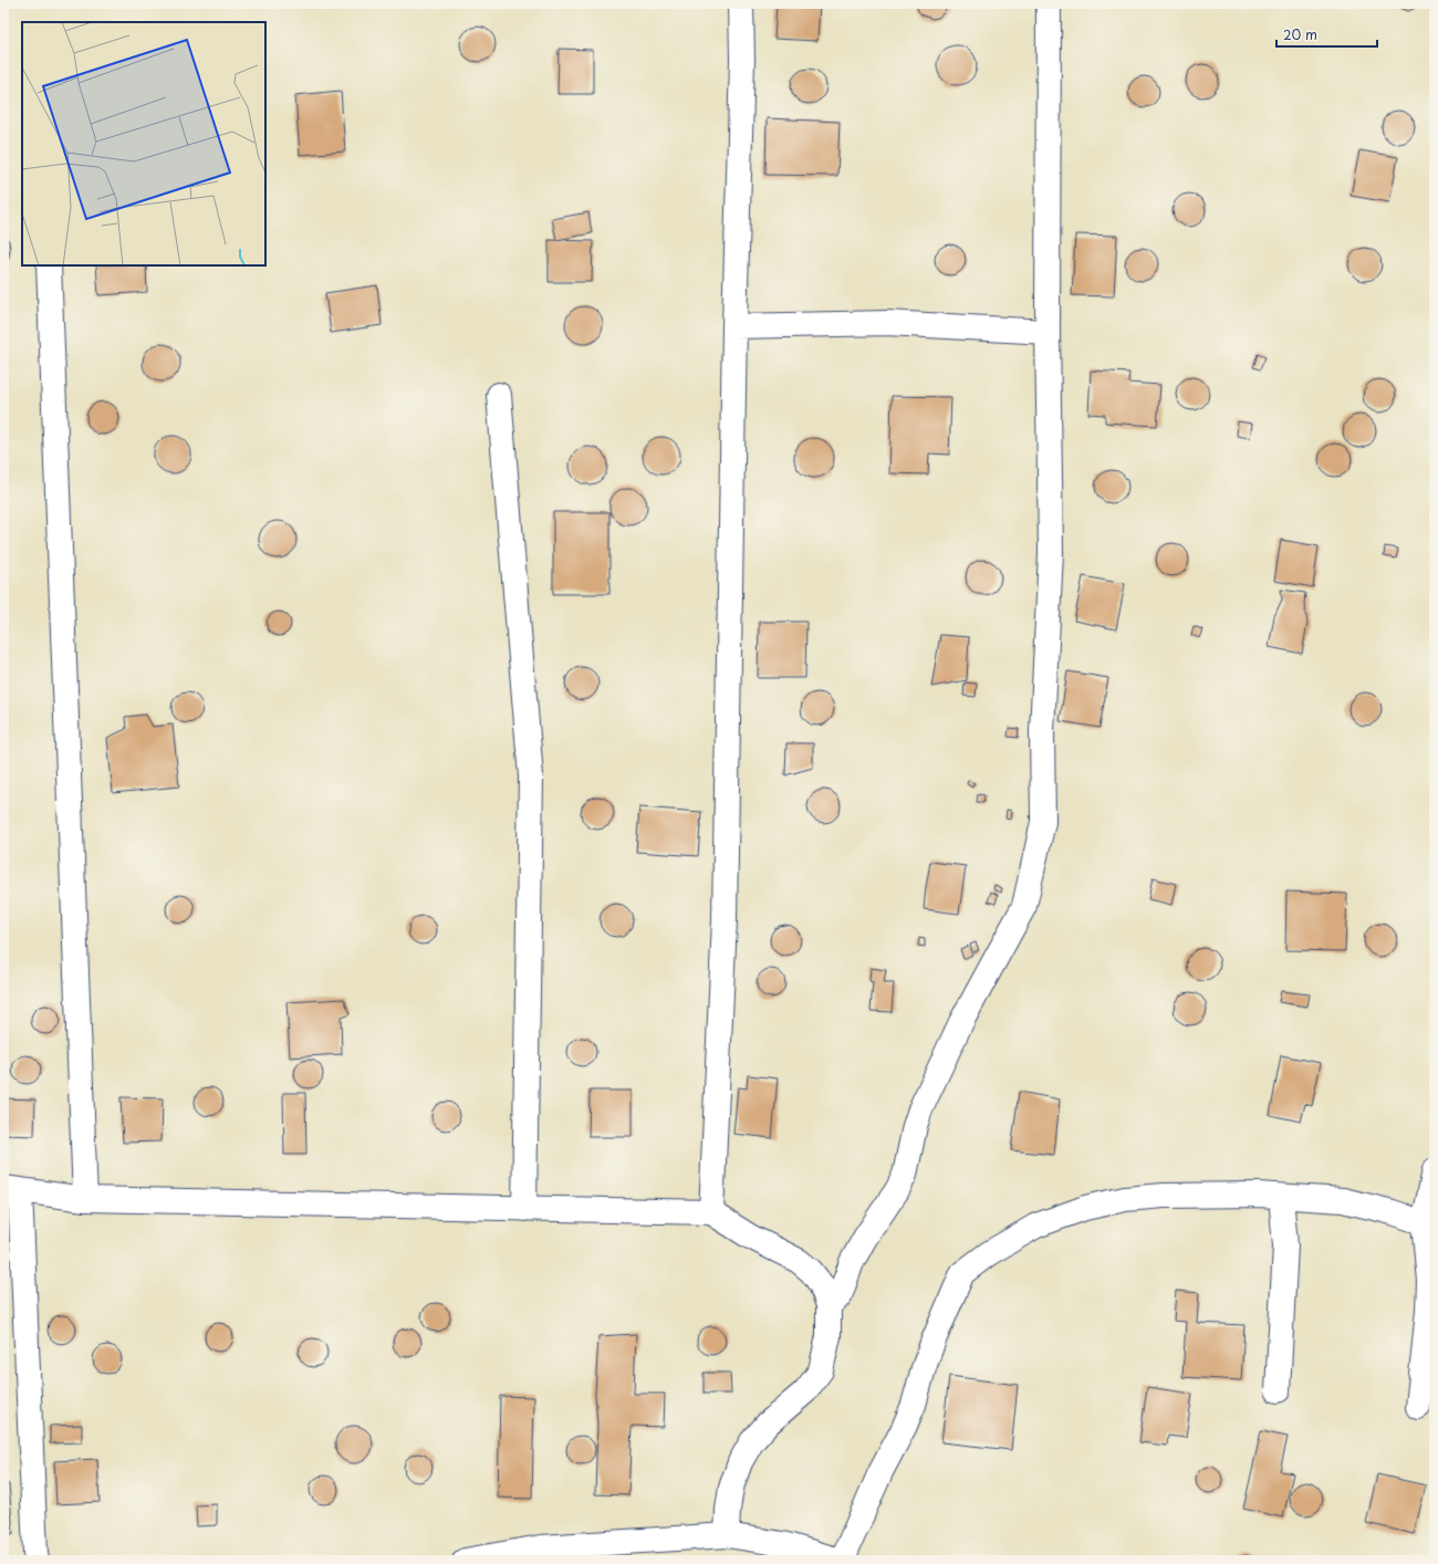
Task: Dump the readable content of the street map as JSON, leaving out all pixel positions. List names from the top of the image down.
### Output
{
  "scale_bar": "20 m"
}
